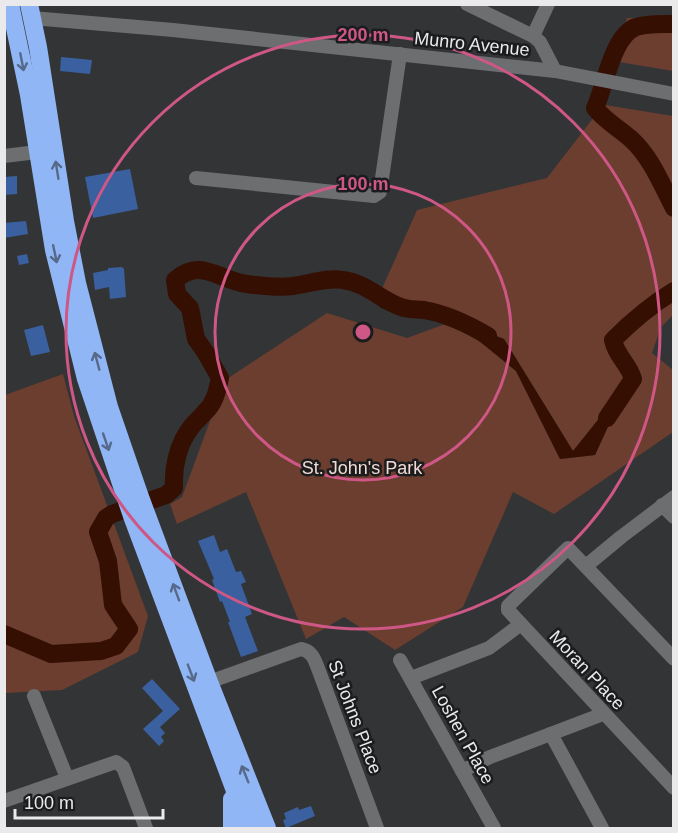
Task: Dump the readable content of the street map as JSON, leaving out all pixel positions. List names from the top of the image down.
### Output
{
  "streets": {
    "street": [
      "Munro Avenue",
      "Moran Place",
      "St Johns Place",
      "Loshen Place"
    ]
  },
  "parks": ["St. John's Park"],
  "scale_bar": "100 m",
  "rings": ["200 m", "100 m"]
}
